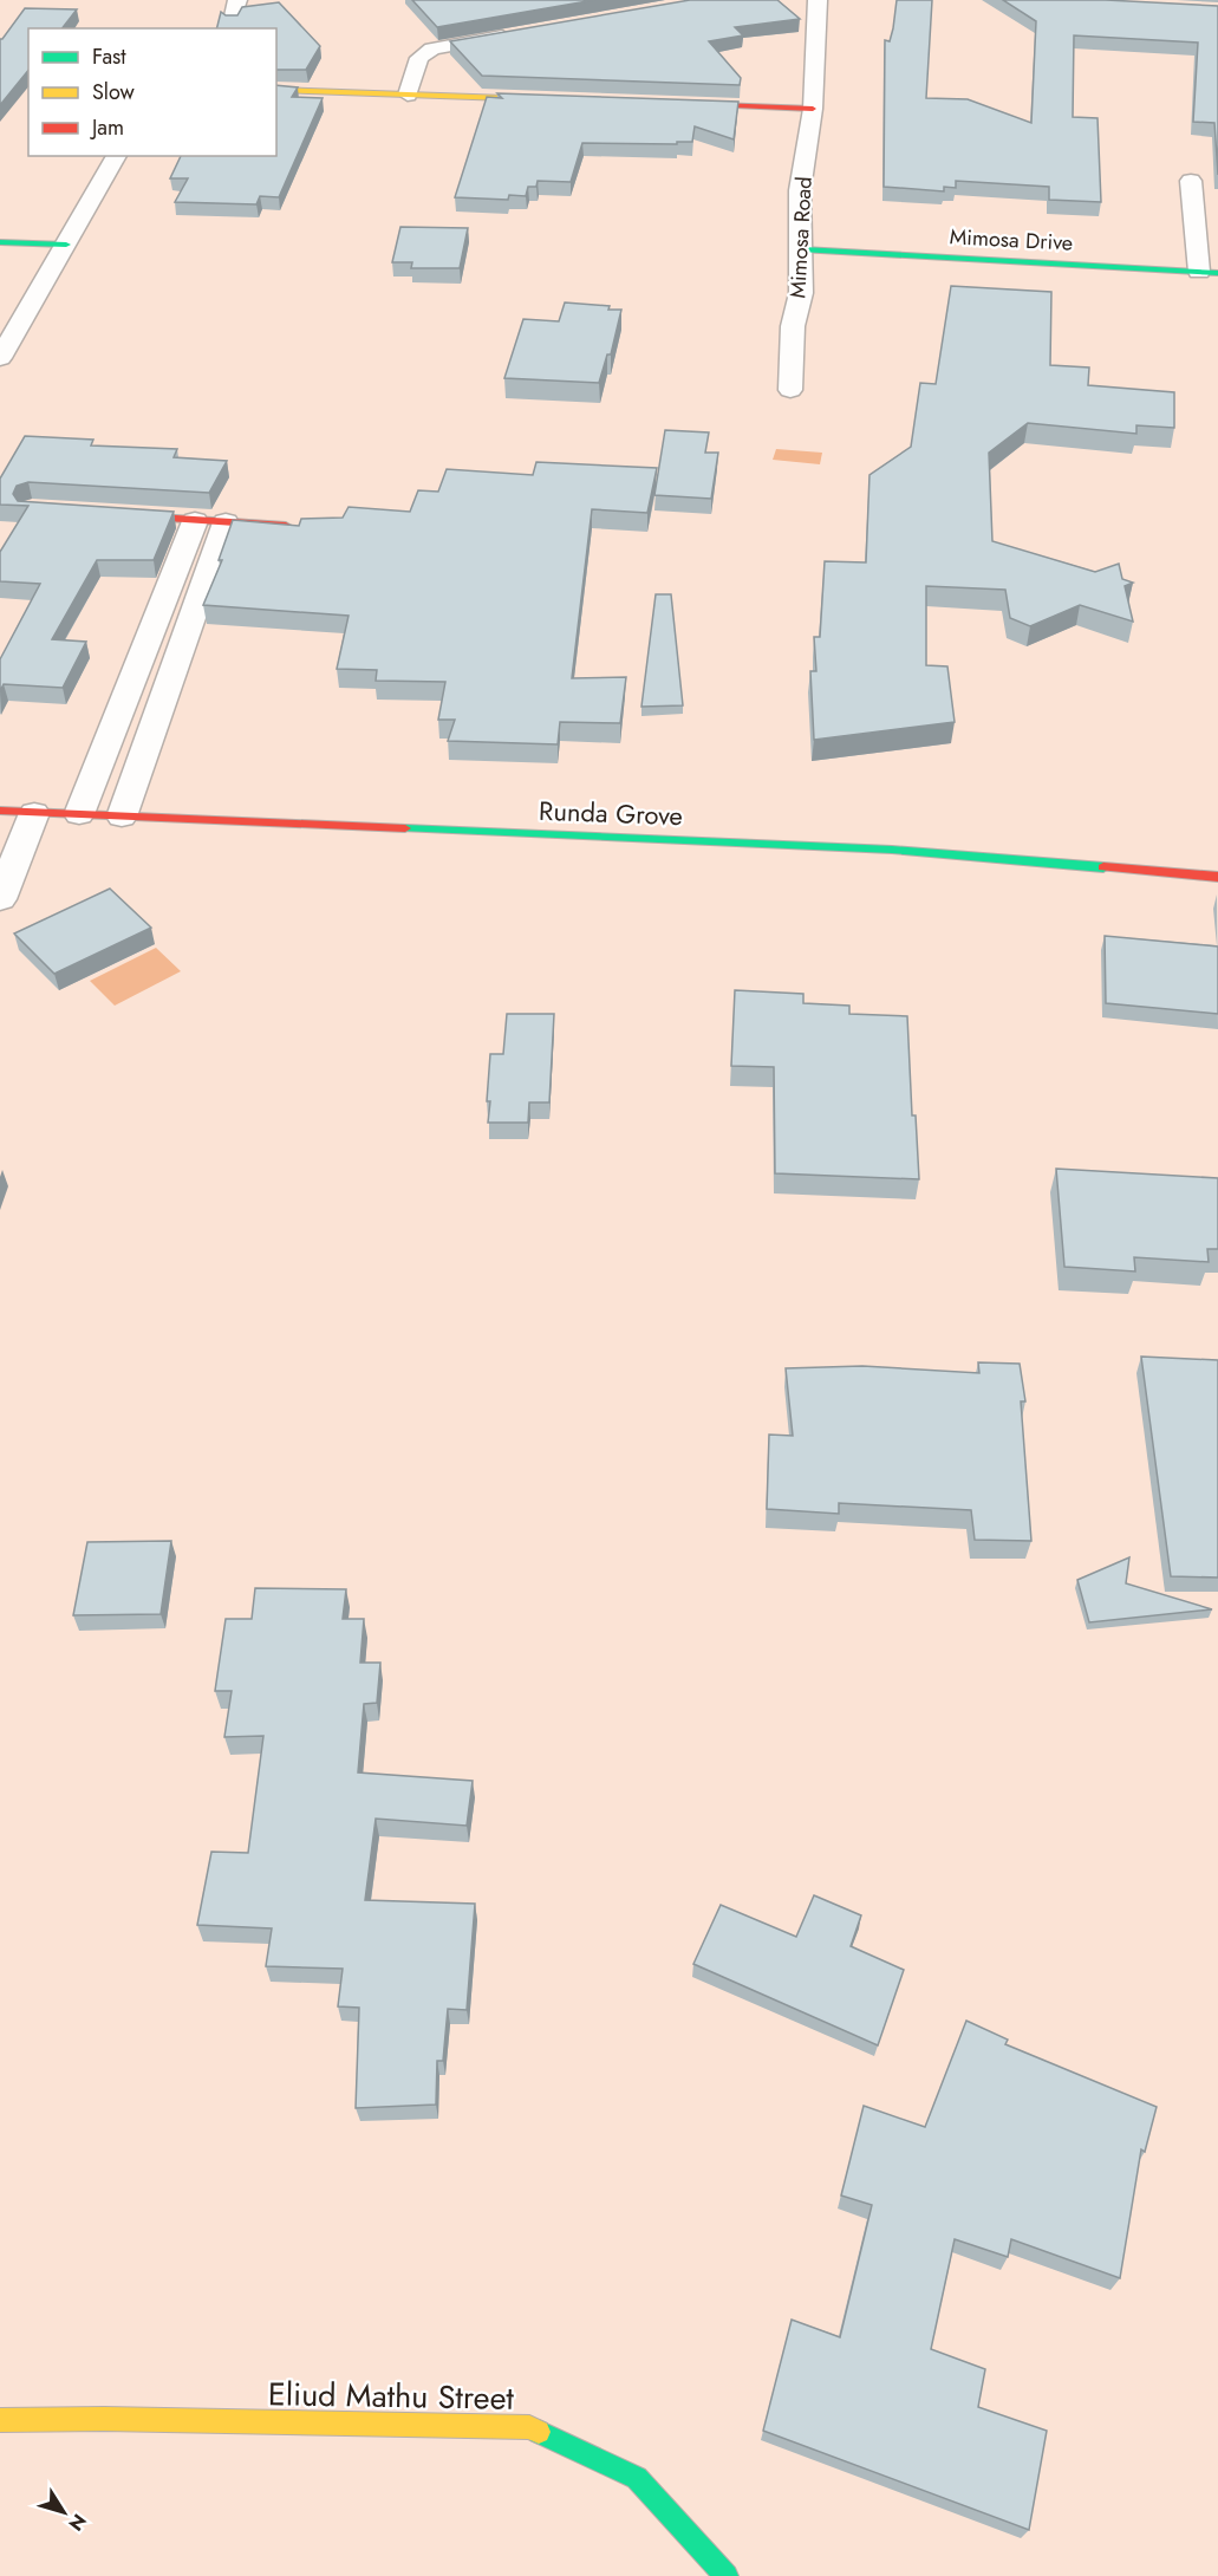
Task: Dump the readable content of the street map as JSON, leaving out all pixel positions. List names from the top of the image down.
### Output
{
  "streets": {
    "street": [
      "Mimosa Road",
      "Mimosa Drive",
      "Runda Grove",
      "Eliud Mathu Street"
    ]
  },
  "crossings": [
    ["Mimosa Road", "Mimosa Drive"]
  ],
  "legend": ["Fast", "Slow", "Jam"],
  "north": "bottom right"
}
